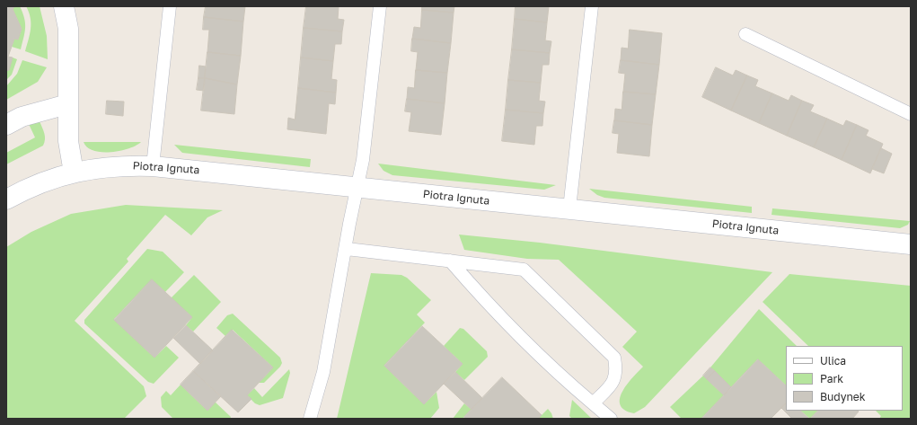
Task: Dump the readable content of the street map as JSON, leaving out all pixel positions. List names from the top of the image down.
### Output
{
  "streets": {
    "street": ["Piotra Ignuta"]
  },
  "legend": ["Ulica", "Park", "Budynek"]
}
